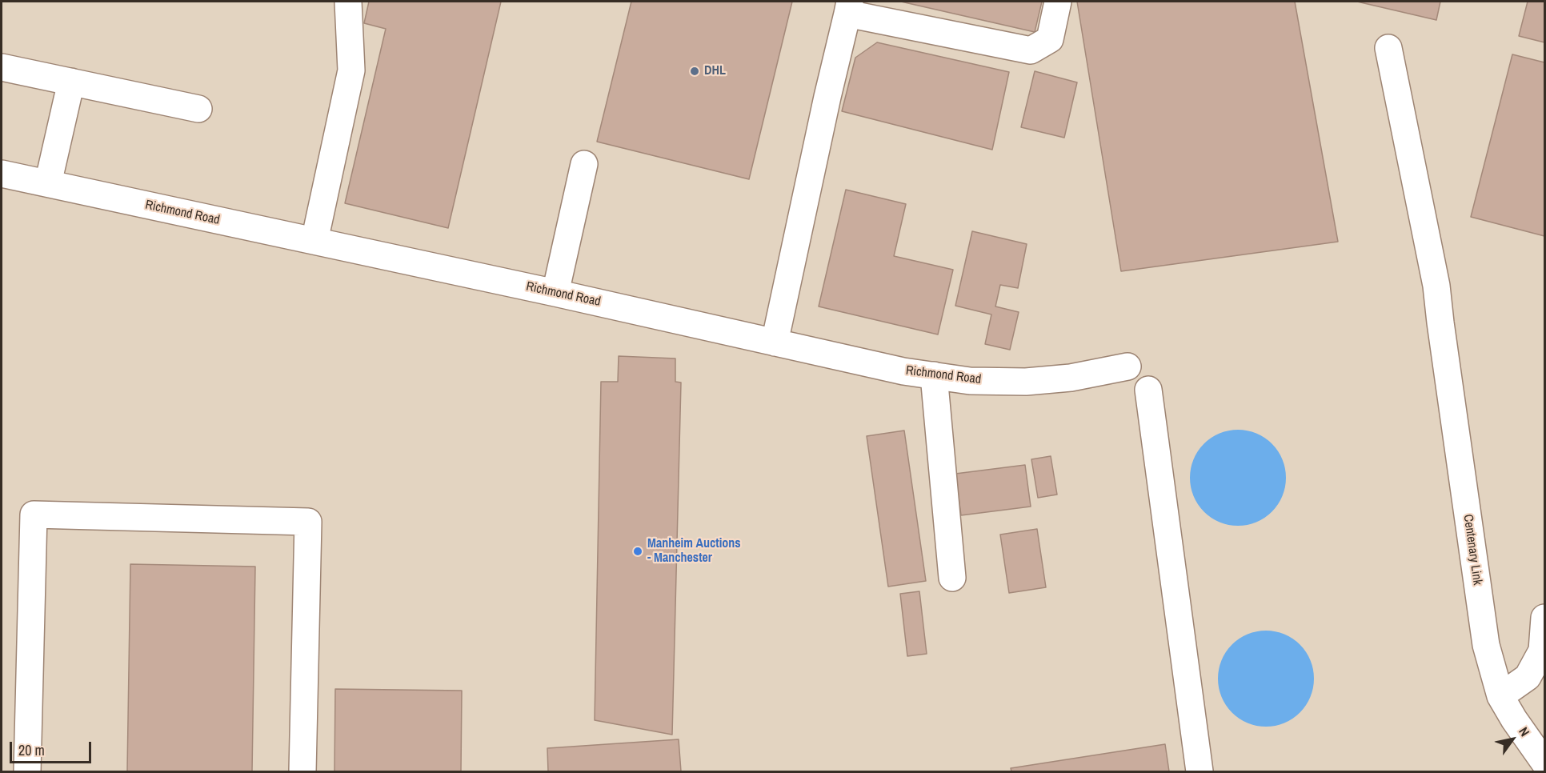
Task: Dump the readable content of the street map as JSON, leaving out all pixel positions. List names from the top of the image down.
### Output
{
  "streets": {
    "street": ["Richmond Road", "Centenary Link"]
  },
  "places": ["DHL", "Manheim Auctions - Manchester"],
  "scale_bar": "20 m",
  "north": "top right"
}
